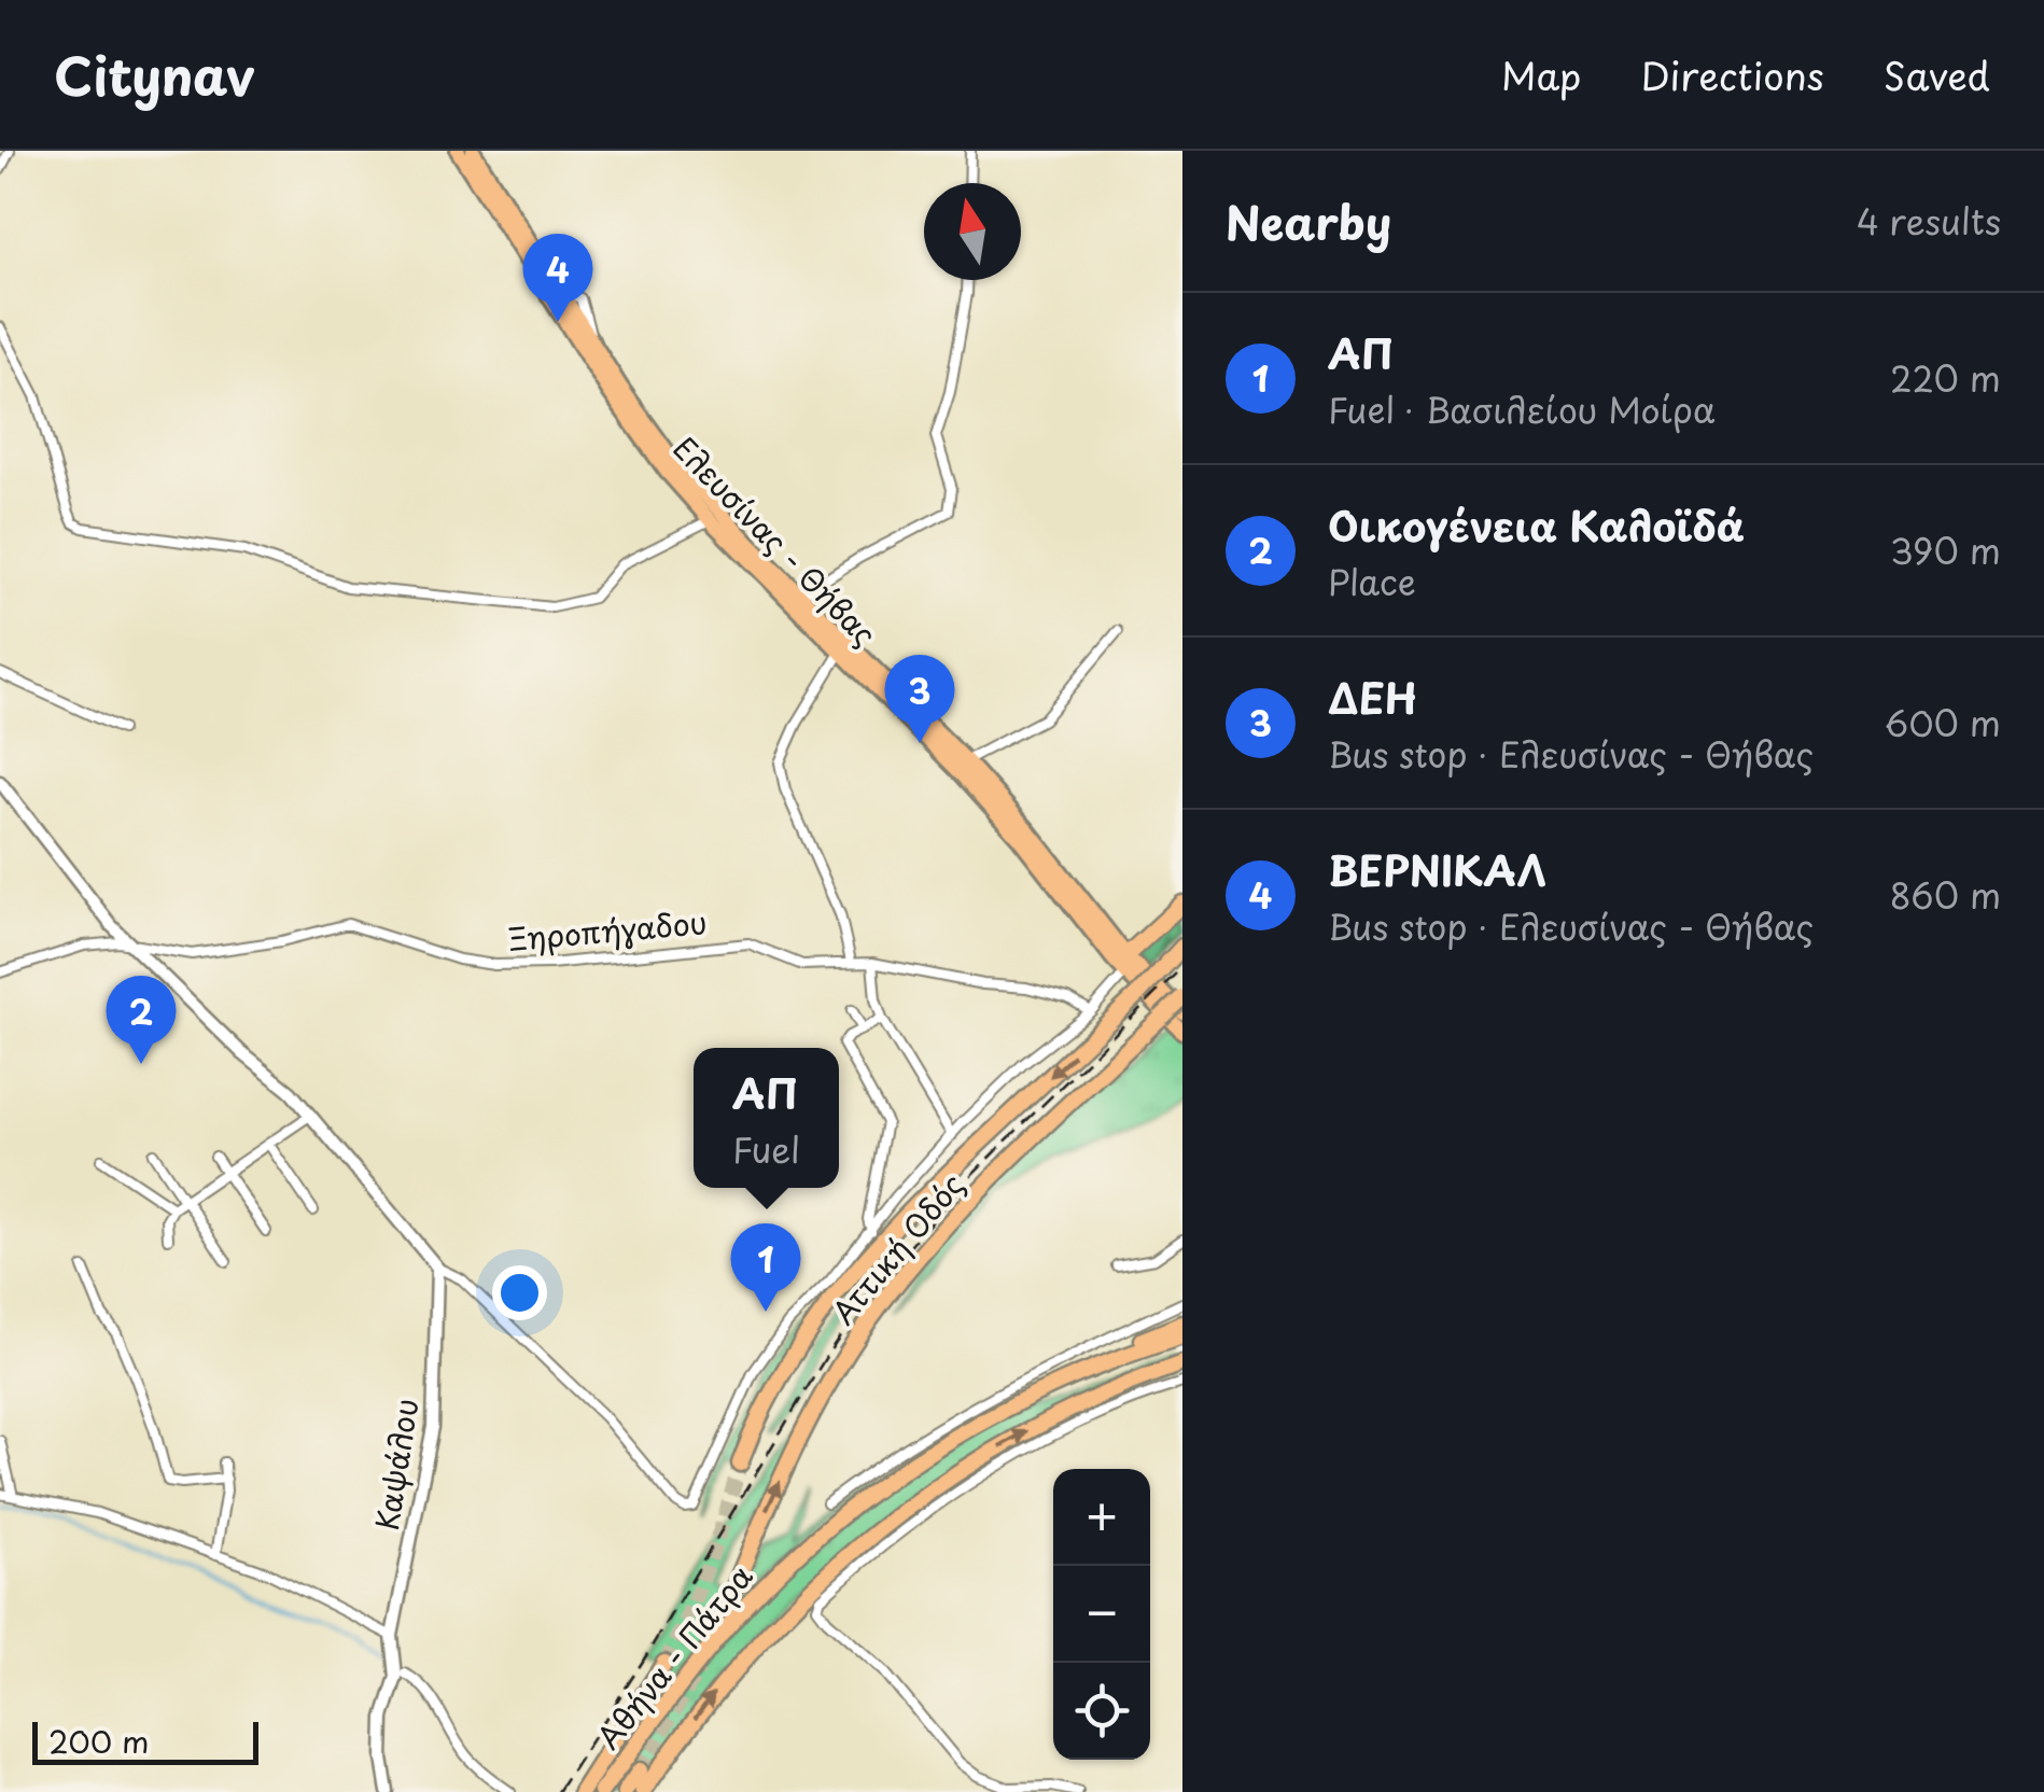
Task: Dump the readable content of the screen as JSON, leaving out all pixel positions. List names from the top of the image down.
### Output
{
  "streets": {
    "highway": ["Αττική Οδός", "Αθήνα - Πάτρα"],
    "main road": ["Ελευσίνας - Θήβας"],
    "street": ["Ξηροπήγαδου", "Καψάλου"]
  },
  "scale_bar": "200 m",
  "north": "top",
  "page": {
    "header": "Citynav",
    "nav": ["Map", "Directions", "Saved"],
    "heading": ["Nearby", "4 results"],
    "pins": [
      "4",
      "3",
      "2",
      "1"
    ],
    "list": [
      {
        "mark": "1",
        "name": "ΑΠ",
        "note": "Fuel · Βασιλείου Μοίρα",
        "value": "220 m"
      },
      {
        "mark": "2",
        "name": "Οικογένεια Καλοϊδά",
        "note": "Place",
        "value": "390 m"
      },
      {
        "mark": "3",
        "name": "ΔΕΗ",
        "note": "Bus stop · Ελευσίνας - Θήβας",
        "value": "600 m"
      },
      {
        "mark": "4",
        "name": "ΒΕΡΝΙΚΑΛ",
        "note": "Bus stop · Ελευσίνας - Θήβας",
        "value": "860 m"
      }
    ],
    "popup": ["ΑΠ", "Fuel"],
    "map_buttons": ["+", "−"],
    "scale": "200 m"
  }
}
